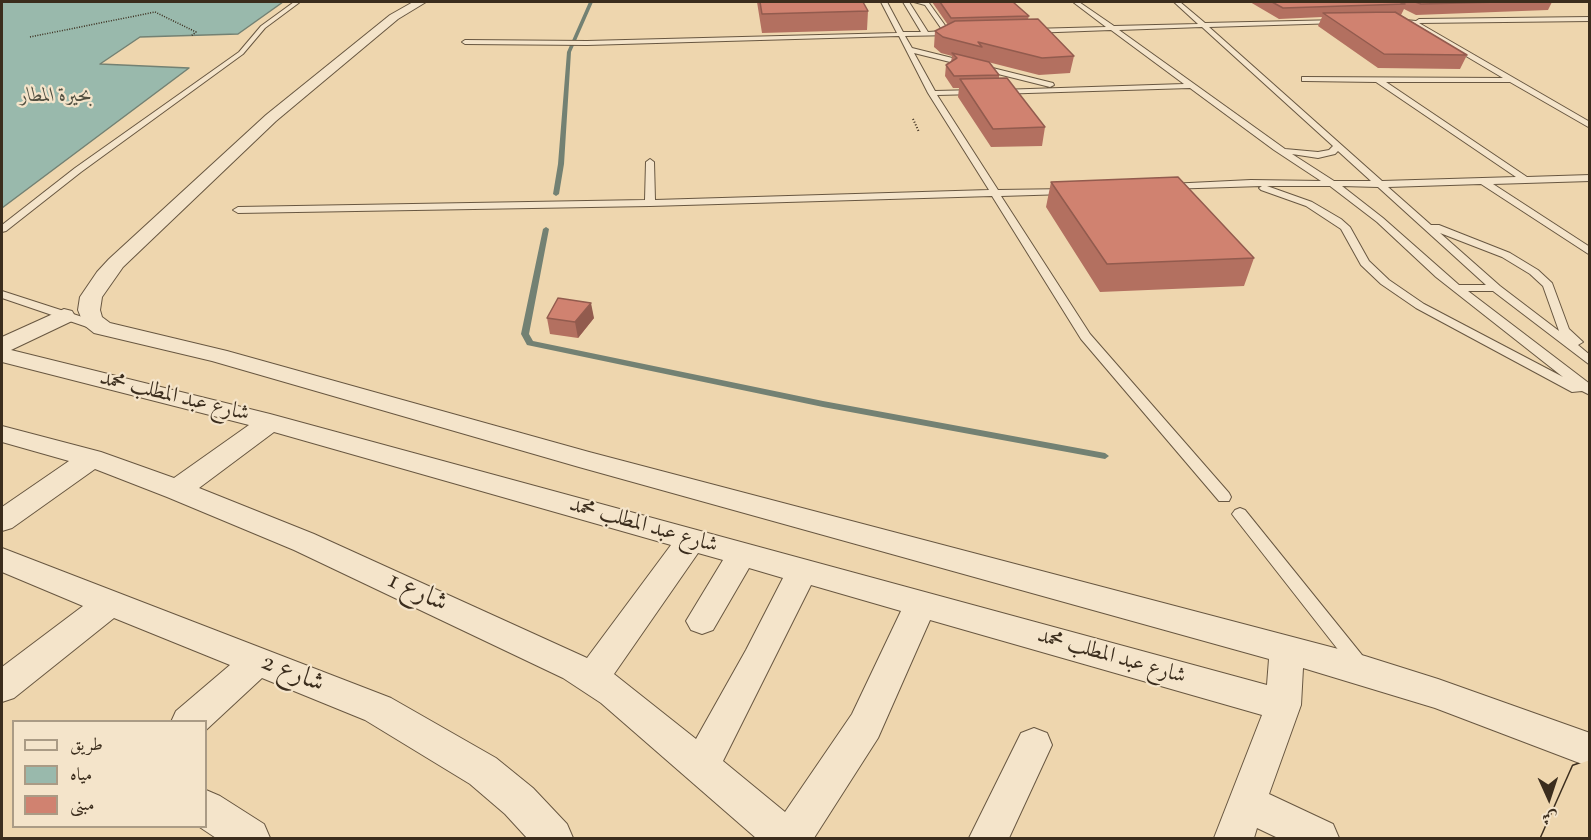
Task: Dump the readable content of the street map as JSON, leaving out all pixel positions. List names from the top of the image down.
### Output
{
  "streets": {
    "street": ["شارع عبد المطلب محمد", "شارع 1", "شارع 2"]
  },
  "water": ["بحيرة المطار"],
  "legend": ["طريق", "مياه", "مبنى"],
  "north": "bottom"
}
